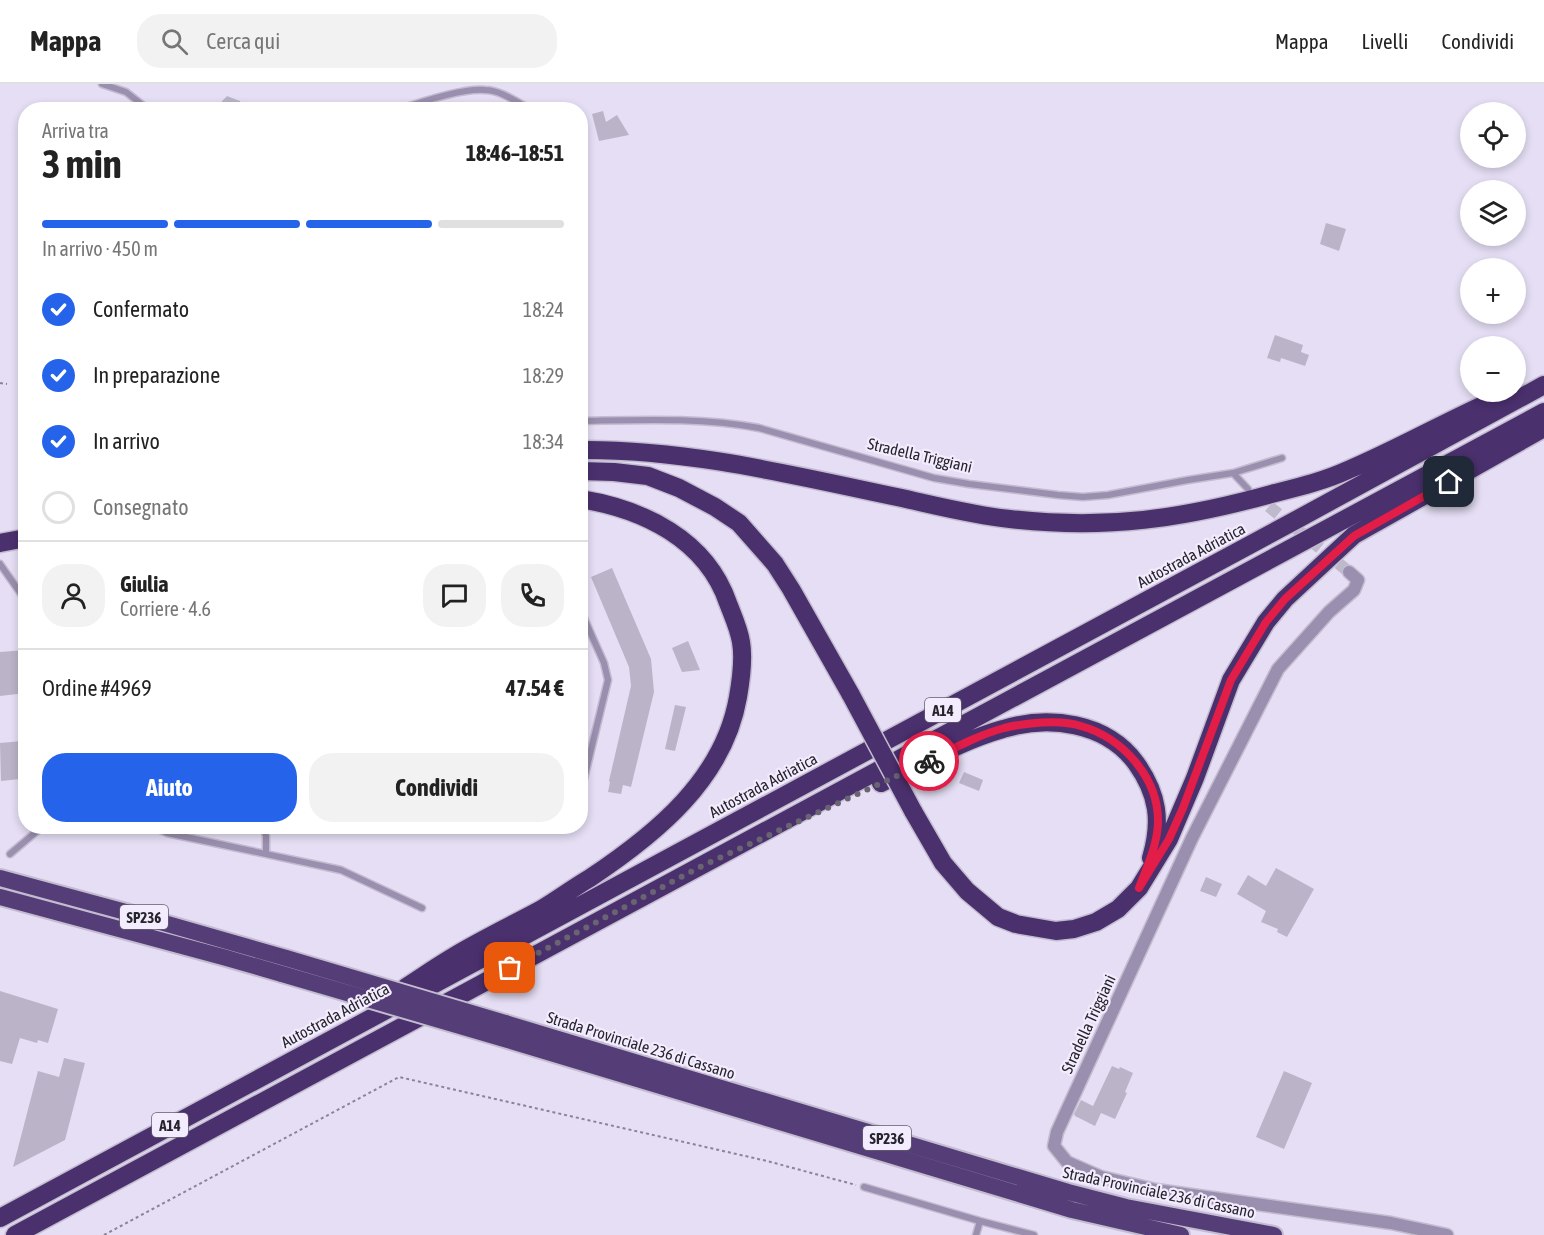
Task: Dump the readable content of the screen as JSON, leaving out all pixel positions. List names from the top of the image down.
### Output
{
  "streets": {
    "highway": [
      "Autostrada Adriatica",
      "A14",
      "SP236",
      "Strada Provinciale 236 di Cassano"
    ],
    "street": ["Stradella Triggiani"]
  },
  "crossings": [
    ["Autostrada Adriatica", "A14"]
  ],
  "page": {
    "header": "Mappa",
    "search": "Cerca qui",
    "nav": ["Mappa", "Livelli", "Condividi"],
    "map_buttons": ["+", "−"],
    "heading": ["3 min", "Arriva tra", "18:46–18:51"],
    "panel": [
      "Giulia",
      "Corriere · 4.6",
      "Ordine #4969",
      "47.54 €"
    ],
    "bar": "In arrivo · 450 m",
    "list": [
      ["Confermato", "18:24"],
      ["In preparazione", "18:29"],
      ["In arrivo", "18:34"],
      "Consegnato"
    ],
    "buttons": ["Aiuto", "Condividi"]
  }
}
